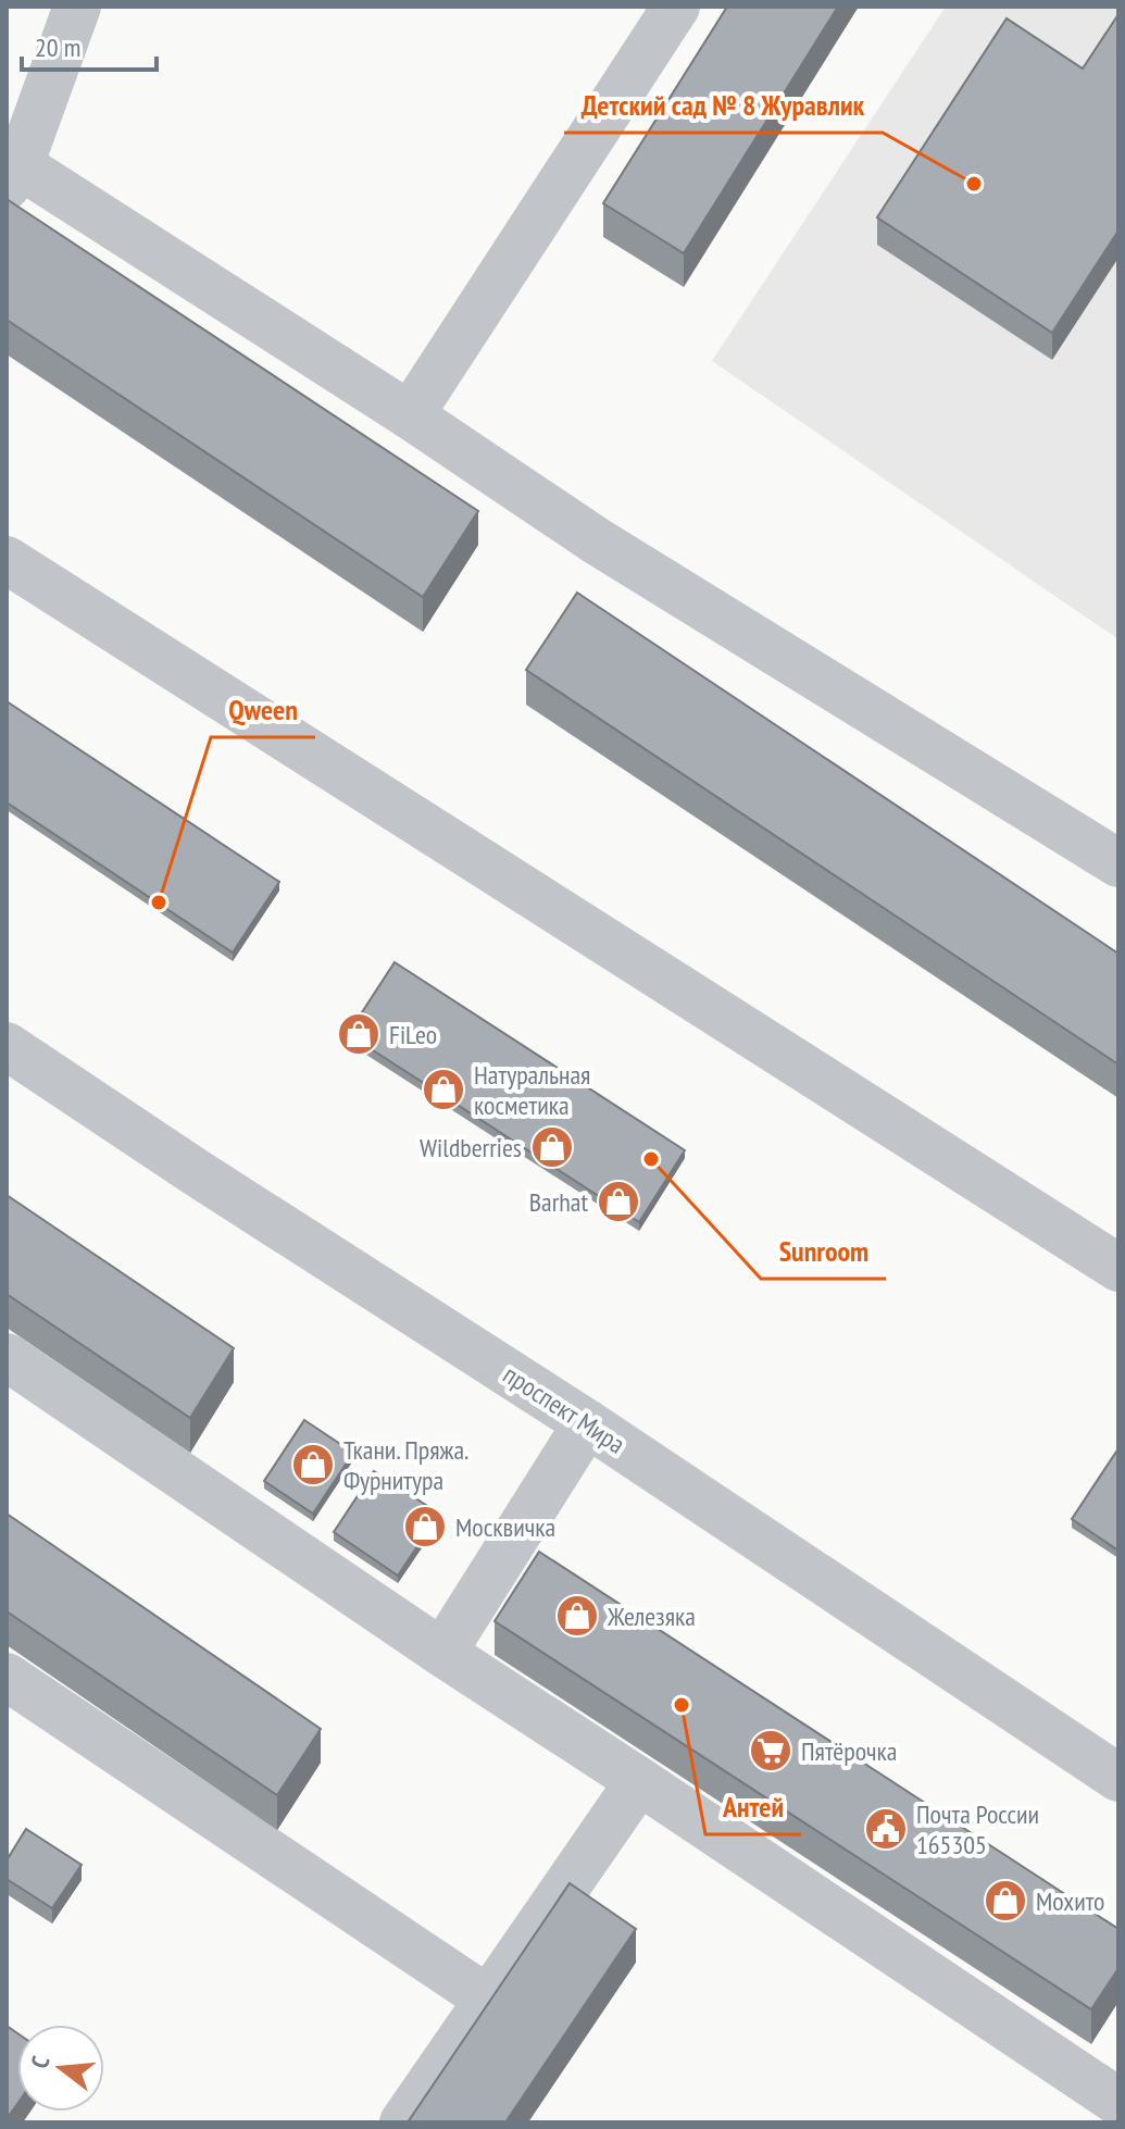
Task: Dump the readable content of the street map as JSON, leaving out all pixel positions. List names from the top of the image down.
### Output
{
  "streets": {
    "street": ["проспект Мира"]
  },
  "places": {
    "other": [
      "Детский сад № 8 Журавлик",
      "Qween",
      "Sunroom",
      "Антей"
    ],
    "shop": [
      "FiLeo",
      "Натуральная косметика",
      "Wildberries",
      "Barhat",
      "Ткани. Пряжа. Фурнитура",
      "Москвичка",
      "Железяка",
      "Мохито"
    ],
    "supermarket": ["Пятёрочка"],
    "public building": ["Почта России 165305"]
  },
  "scale_bar": "20 m",
  "north": "left"
}
